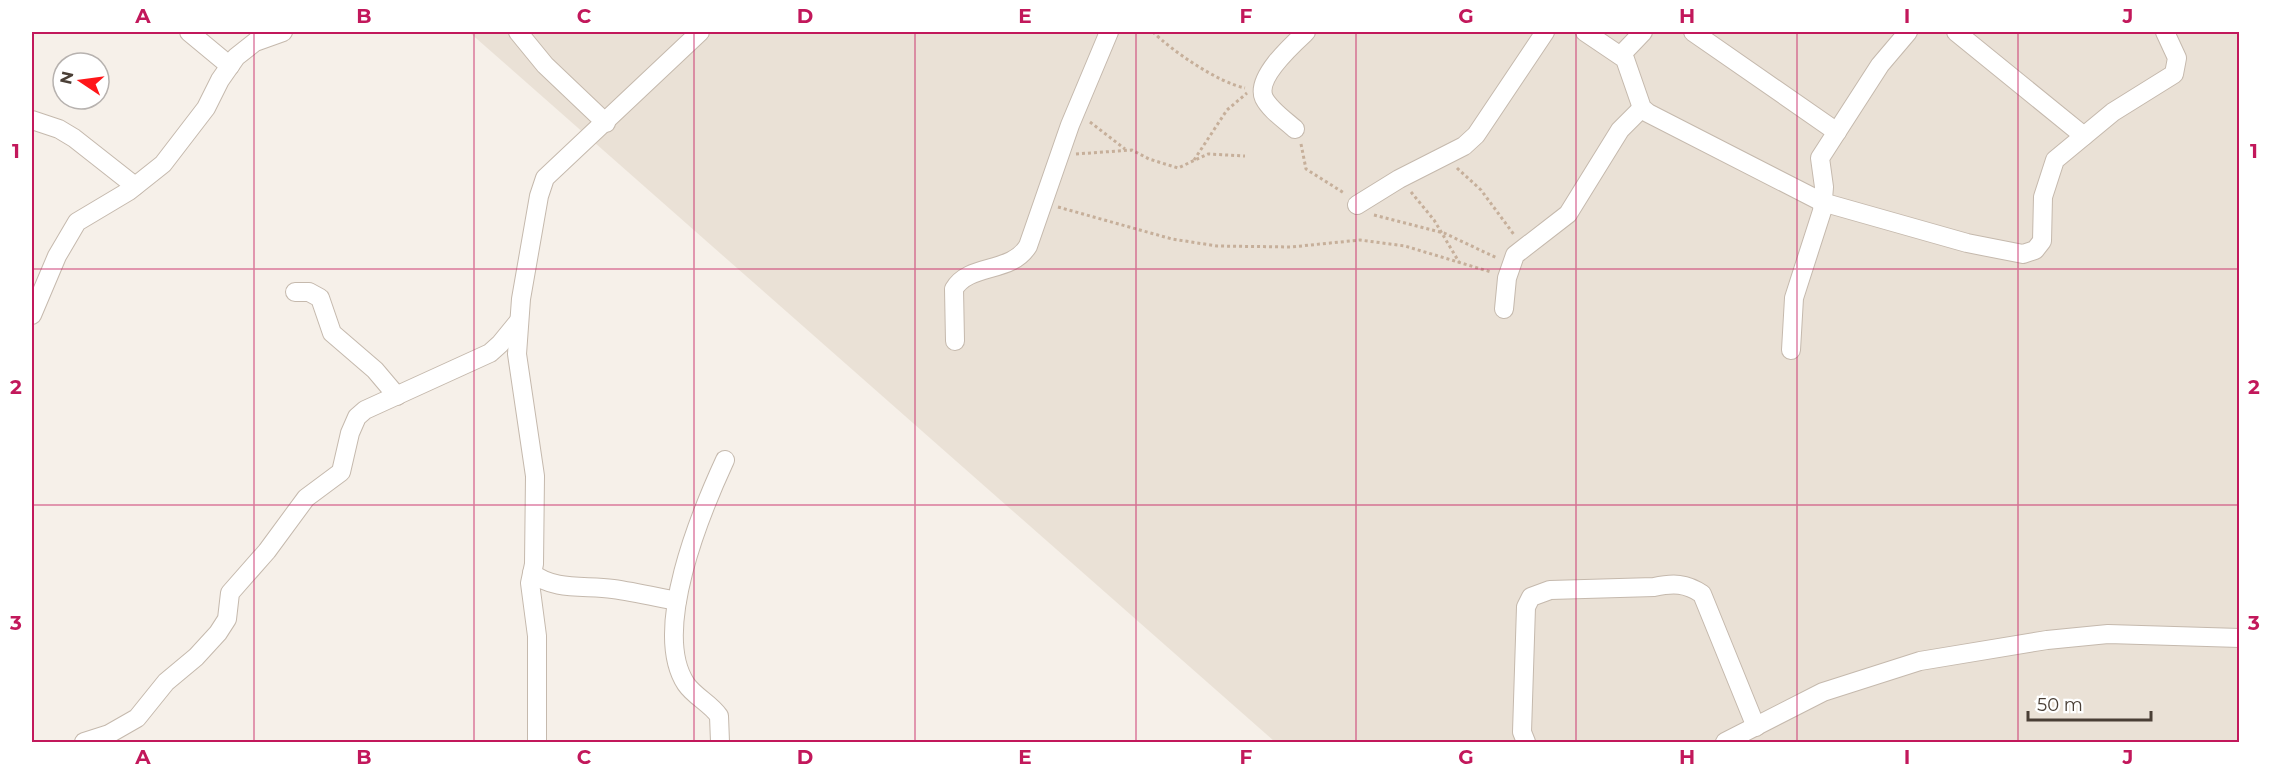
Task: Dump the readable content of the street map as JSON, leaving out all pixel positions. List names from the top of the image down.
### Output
{
  "scale_bar": "50 m",
  "north": "left",
  "grid": {
    "columns": [
      "A",
      "B",
      "C",
      "D",
      "E",
      "F",
      "G",
      "H",
      "I",
      "J"
    ],
    "rows": ["1", "2", "3"]
  }
}
